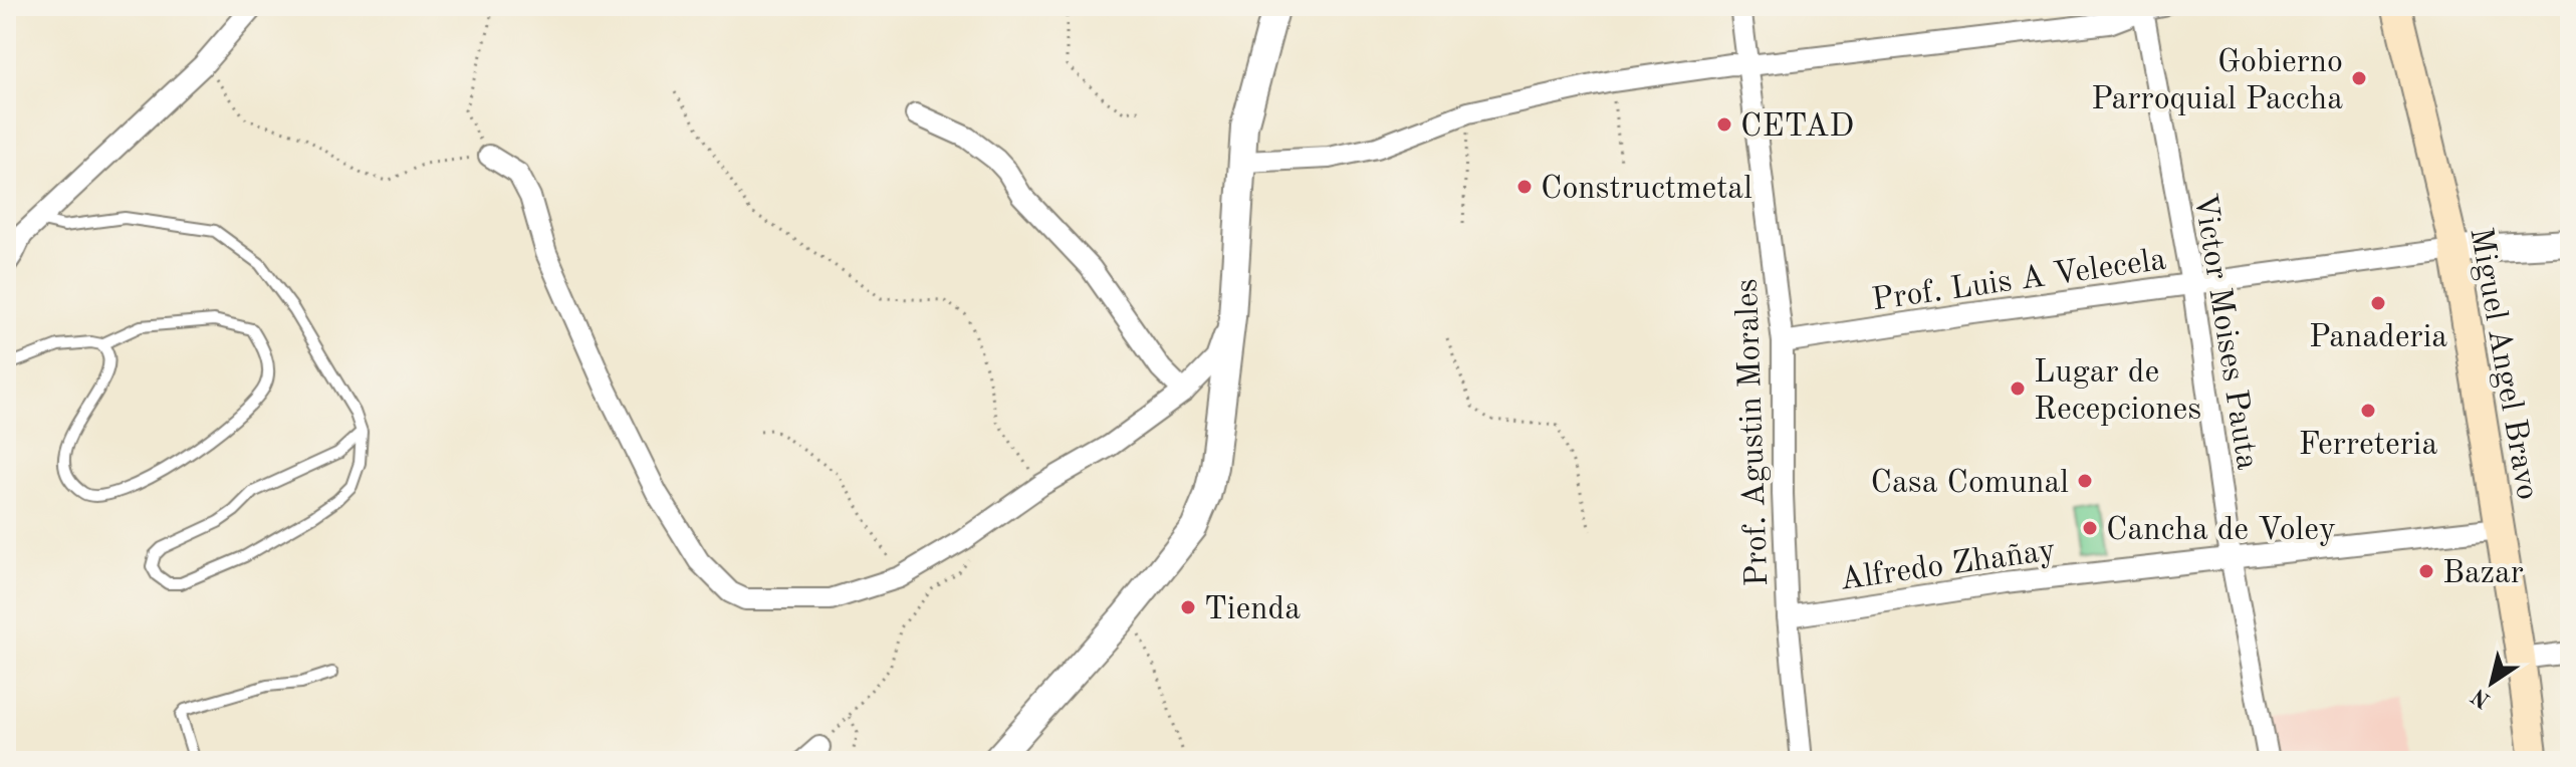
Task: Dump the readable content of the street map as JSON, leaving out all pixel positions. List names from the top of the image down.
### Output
{
  "streets": {
    "main road": ["Miguel Angel Bravo"],
    "street": [
      "Prof. Luis A Velecela",
      "Victor Moises Pauta",
      "Prof. Agustin Morales",
      "Alfredo Zhañay"
    ]
  },
  "crossings": [
    ["Prof. Luis A Velecela", "Victor Moises Pauta"],
    ["Prof. Luis A Velecela", "Miguel Angel Bravo"],
    ["Prof. Luis A Velecela", "Prof. Agustin Morales"],
    ["Victor Moises Pauta", "Alfredo Zhañay"],
    ["Miguel Angel Bravo", "Alfredo Zhañay"],
    ["Prof. Agustin Morales", "Alfredo Zhañay"]
  ],
  "places": [
    "Gobierno Parroquial Paccha",
    "CETAD",
    "Constructmetal",
    "Panaderia",
    "Lugar de Recepciones",
    "Ferreteria",
    "Casa Comunal",
    "Cancha de Voley",
    "Bazar",
    "Tienda"
  ],
  "north": "bottom left"
}
